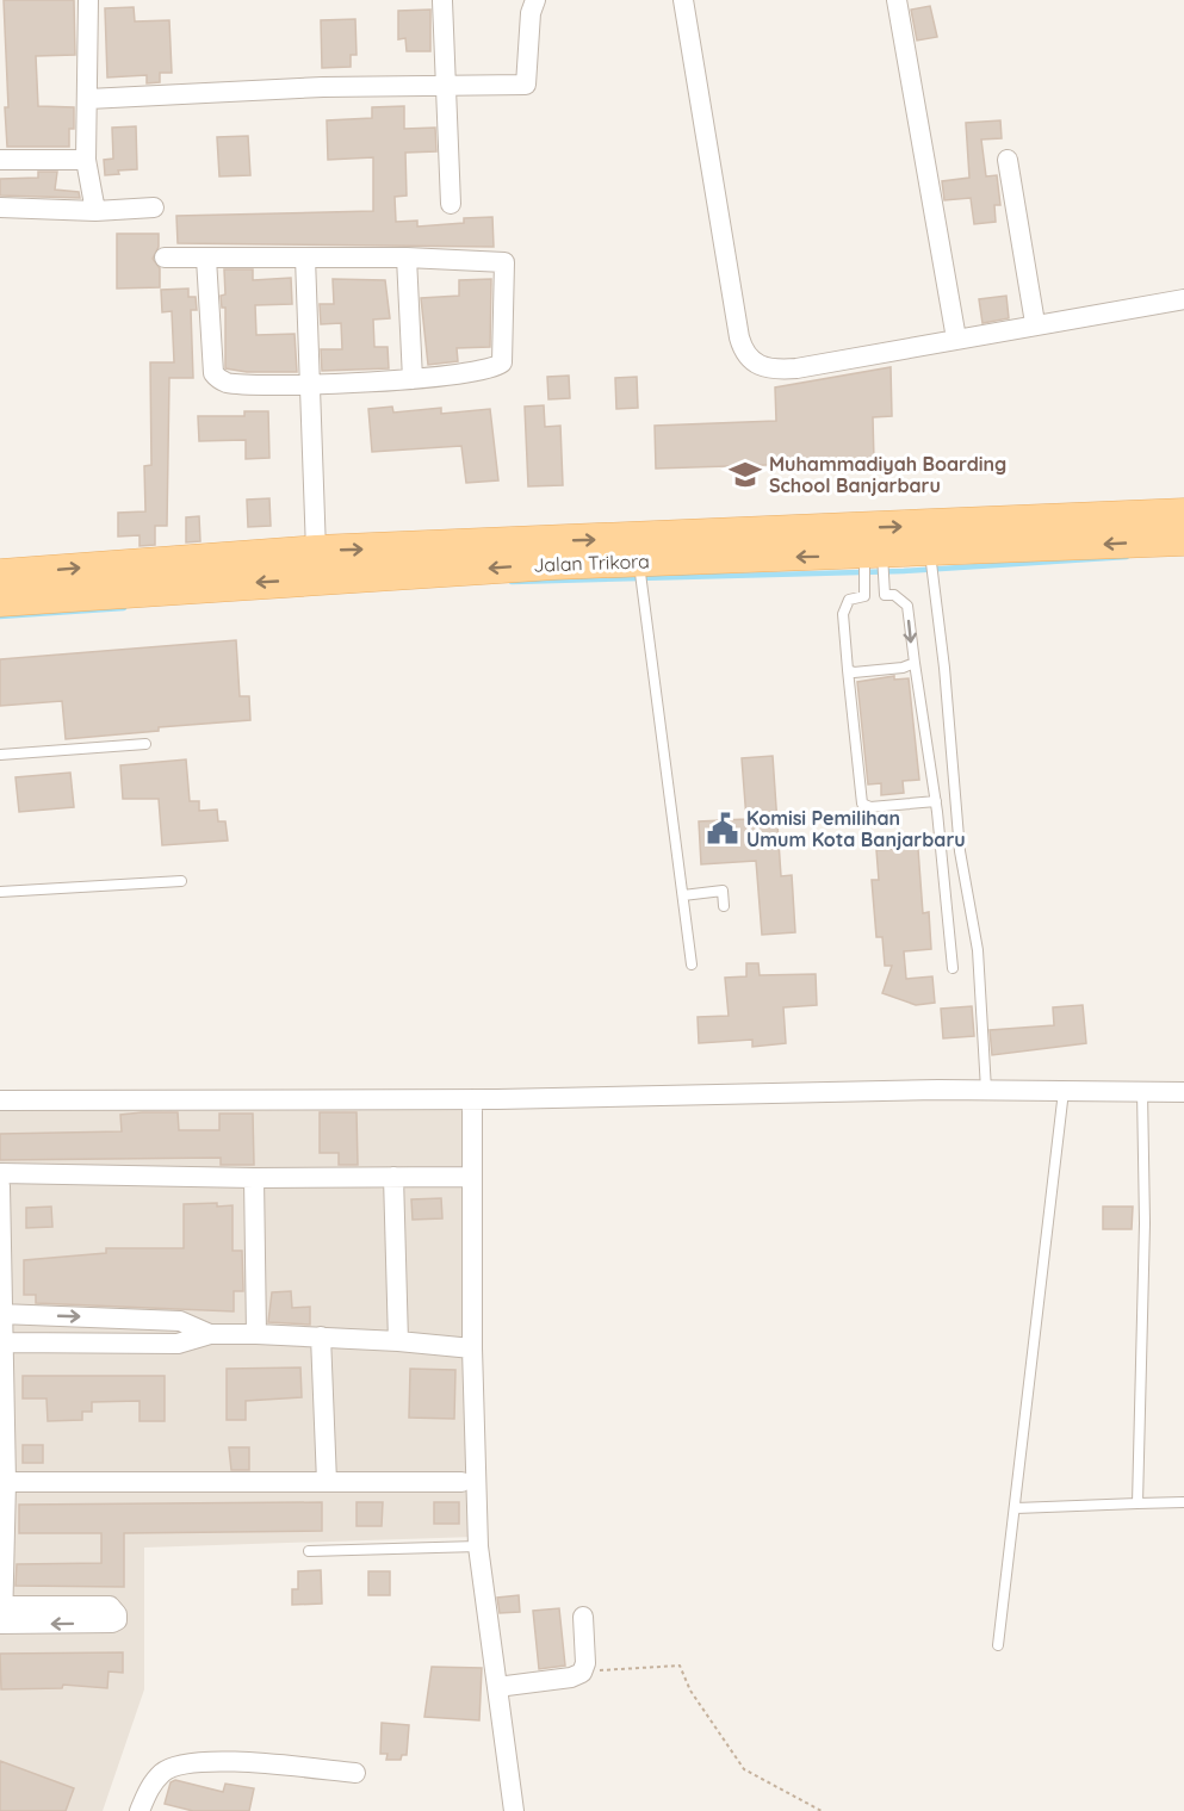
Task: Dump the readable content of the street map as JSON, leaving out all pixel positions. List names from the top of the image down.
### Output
{
  "streets": {
    "main road": ["Jalan Trikora"]
  },
  "places": {
    "school or university": ["Muhammadiyah Boarding School Banjarbaru"],
    "public building": ["Komisi Pemilihan Umum Kota Banjarbaru"]
  }
}
